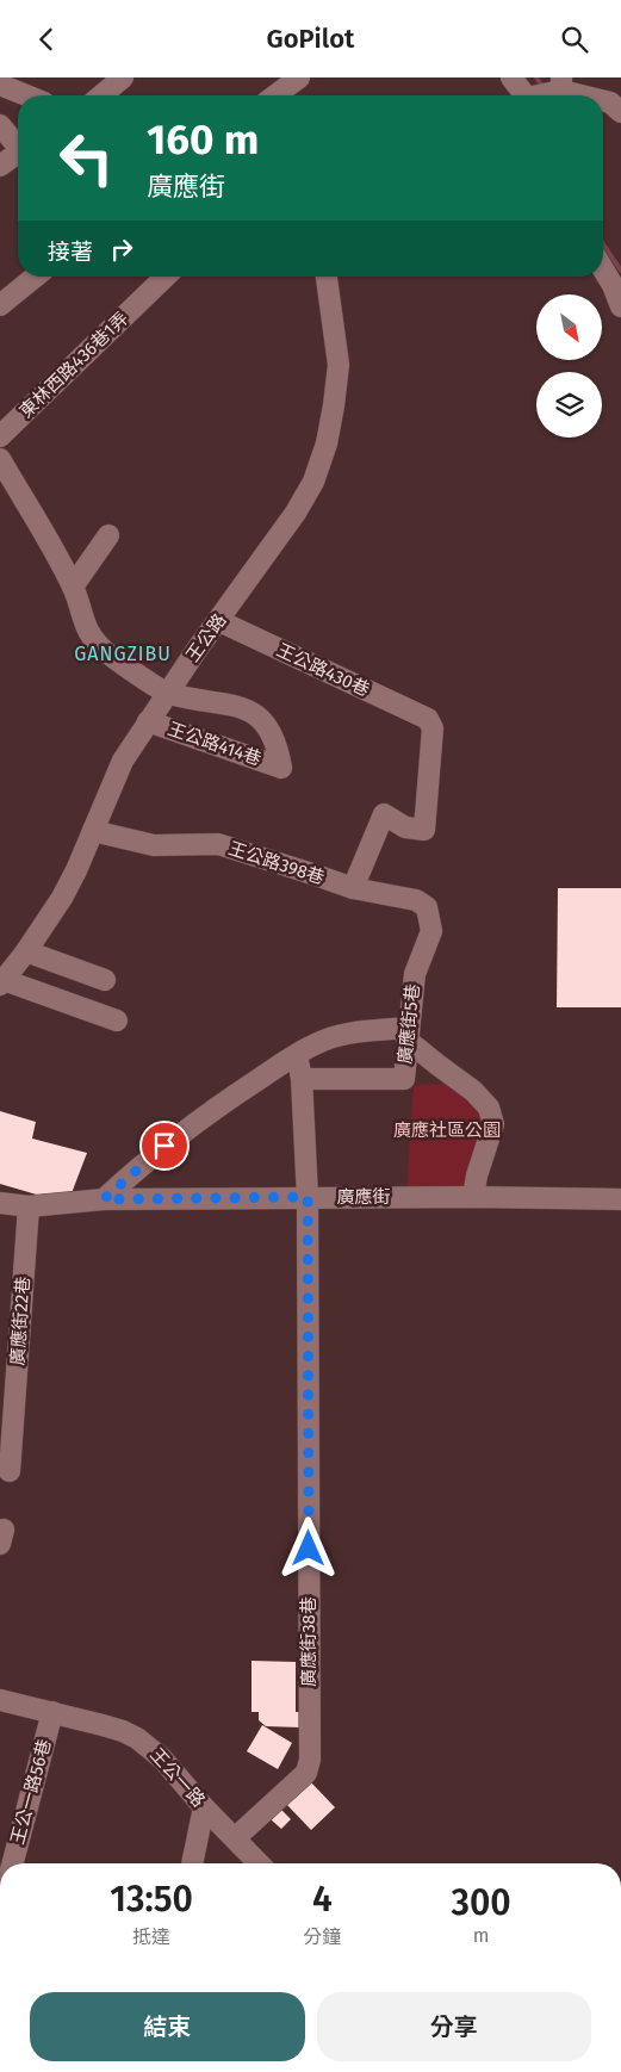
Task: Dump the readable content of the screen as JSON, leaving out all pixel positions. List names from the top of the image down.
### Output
{
  "streets": {
    "street": [
      "東林西路436巷1弄",
      "王公路",
      "王公路430巷",
      "王公路414巷",
      "王公路398巷",
      "廣應街5巷",
      "廣應街",
      "廣應街22巷",
      "廣應街38巷",
      "王公一路",
      "王公一路56巷"
    ]
  },
  "crossings": [
    ["王公路", "王公路430巷"],
    ["王公路", "王公路414巷"],
    ["王公路", "王公路398巷"],
    ["王公路430巷", "王公路398巷"],
    ["王公路430巷", "廣應街5巷"],
    ["王公路398巷", "廣應街5巷"],
    ["廣應街5巷", "廣應街38巷"],
    ["廣應街", "廣應街22巷"],
    ["廣應街", "廣應街38巷"],
    ["廣應街38巷", "王公一路"],
    ["王公一路", "王公一路56巷"]
  ],
  "districts": ["GANGZIBU"],
  "parks": ["廣應社區公園"],
  "north": "bottom right",
  "page": {
    "header": "GoPilot",
    "turn": ["160 m", "廣應街"],
    "then": "接著",
    "eta": [
      "13:50",
      "抵達",
      "4",
      "分鐘",
      "300",
      "m"
    ],
    "buttons": ["結束", "分享"]
  }
}
